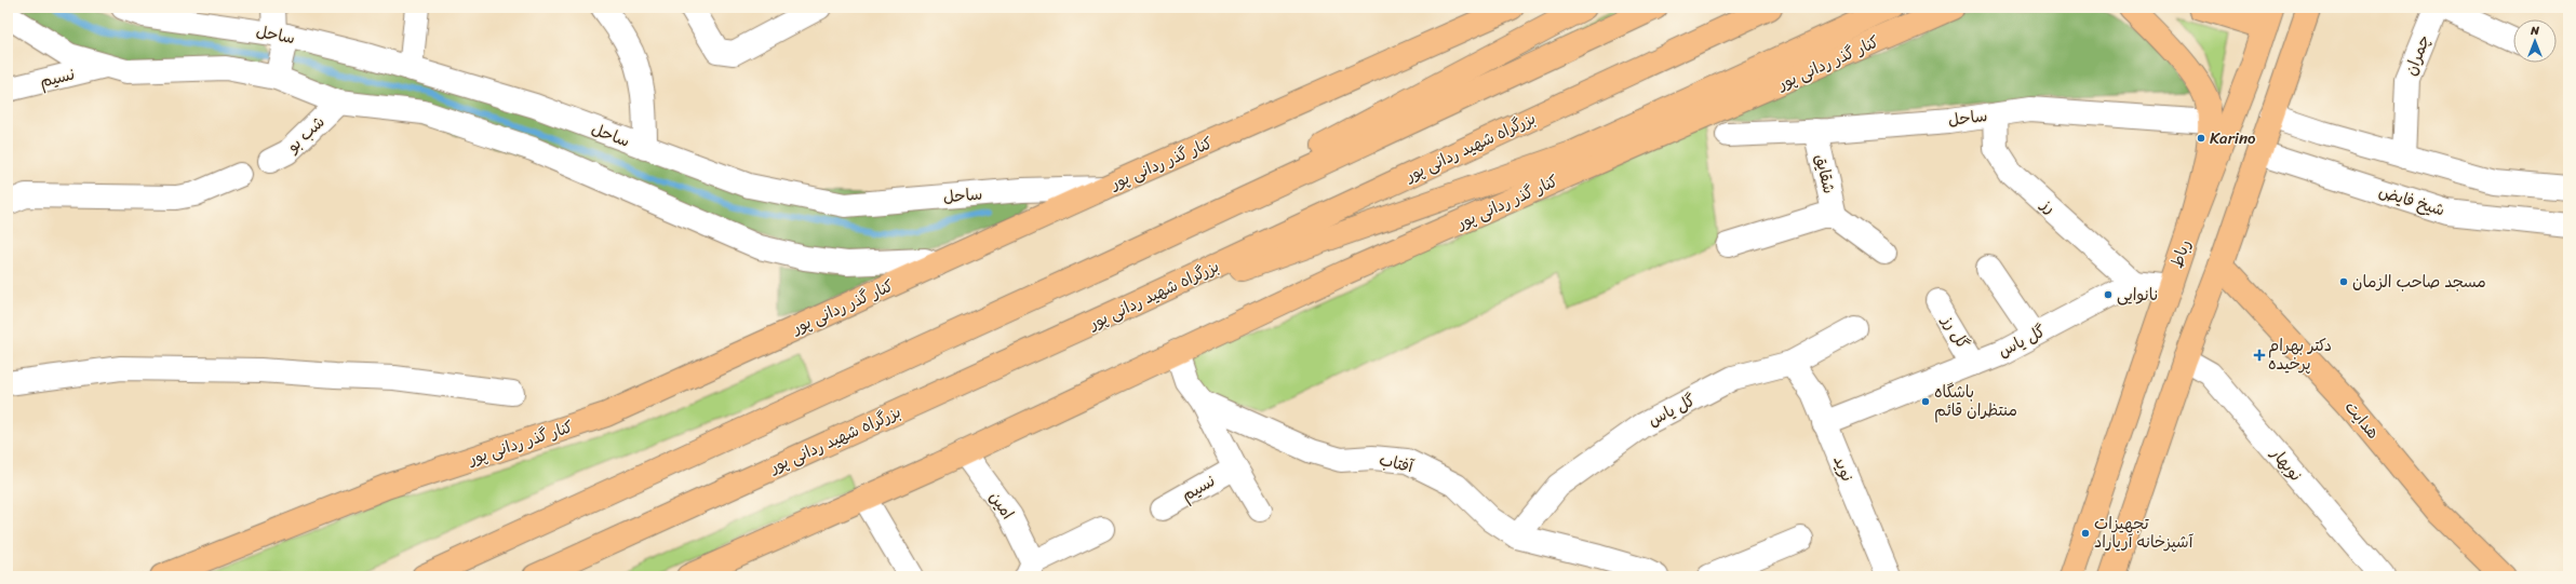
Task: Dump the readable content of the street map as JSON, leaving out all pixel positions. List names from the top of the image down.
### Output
{
  "streets": {
    "main road": [
      "کنار گذر ردانی پور",
      "بزرگراه شهید ردانی پور",
      "رباط",
      "هدایت"
    ],
    "street": [
      "ساحل",
      "چمران",
      "نسیم",
      "شب بو",
      "شقایق",
      "شیخ فایض",
      "رز",
      "گل رز",
      "گل یاس",
      "آفتاب",
      "نوبهار",
      "نوید",
      "امین"
    ]
  },
  "crossings": [
    ["ساحل", "کنار گذر ردانی پور"],
    ["ساحل", "شقایق"],
    ["ساحل", "رز"],
    ["کنار گذر ردانی پور", "آفتاب"],
    ["کنار گذر ردانی پور", "امین"],
    ["نسیم", "آفتاب"],
    ["رز", "گل یاس"],
    ["گل رز", "گل یاس"],
    ["گل یاس", "آفتاب"],
    ["گل یاس", "نوید"]
  ],
  "places": {
    "other": [
      "Karino",
      "مسجد صاحب الزمان",
      "نانوایی",
      "باشگاه منتظران قائم",
      "تجهیزات آشپزخانه آریاراد"
    ],
    "health": ["دکتر بهرام پرخیده"]
  },
  "north": "top"
}
